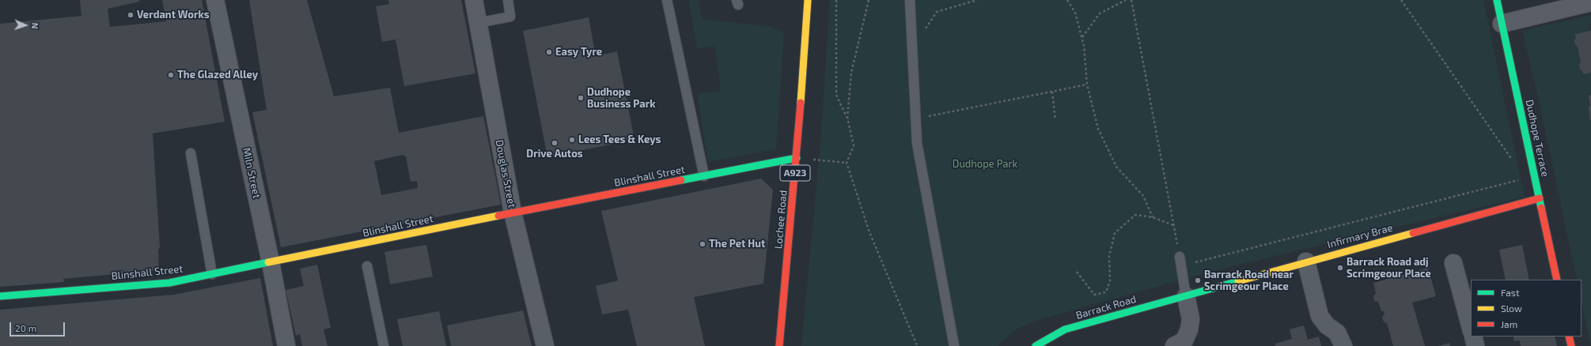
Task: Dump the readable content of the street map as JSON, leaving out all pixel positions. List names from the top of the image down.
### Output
{
  "streets": {
    "street": [
      "Dudhope Terrace",
      "Miln Street",
      "A923",
      "Douglas Street",
      "Blinshall Street",
      "Lochee Road",
      "Infirmary Brae",
      "Barrack Road"
    ]
  },
  "crossings": [
    ["Dudhope Terrace", "Infirmary Brae"],
    ["Miln Street", "Blinshall Street"],
    ["Douglas Street", "Blinshall Street"],
    ["Blinshall Street", "Lochee Road"],
    ["Infirmary Brae", "Barrack Road"]
  ],
  "parks": ["Dudhope Park"],
  "places": [
    "Verdant Works",
    "Easy Tyre",
    "The Glazed Alley",
    "Dudhope Business Park",
    "Lees Tees & Keys",
    "Drive Autos",
    "The Pet Hut",
    "Barrack Road adj Scrimgeour Place",
    "Barrack Road near Scrimgeour Place"
  ],
  "legend": ["Fast", "Slow", "Jam"],
  "scale_bar": "20 m",
  "north": "right"
}
